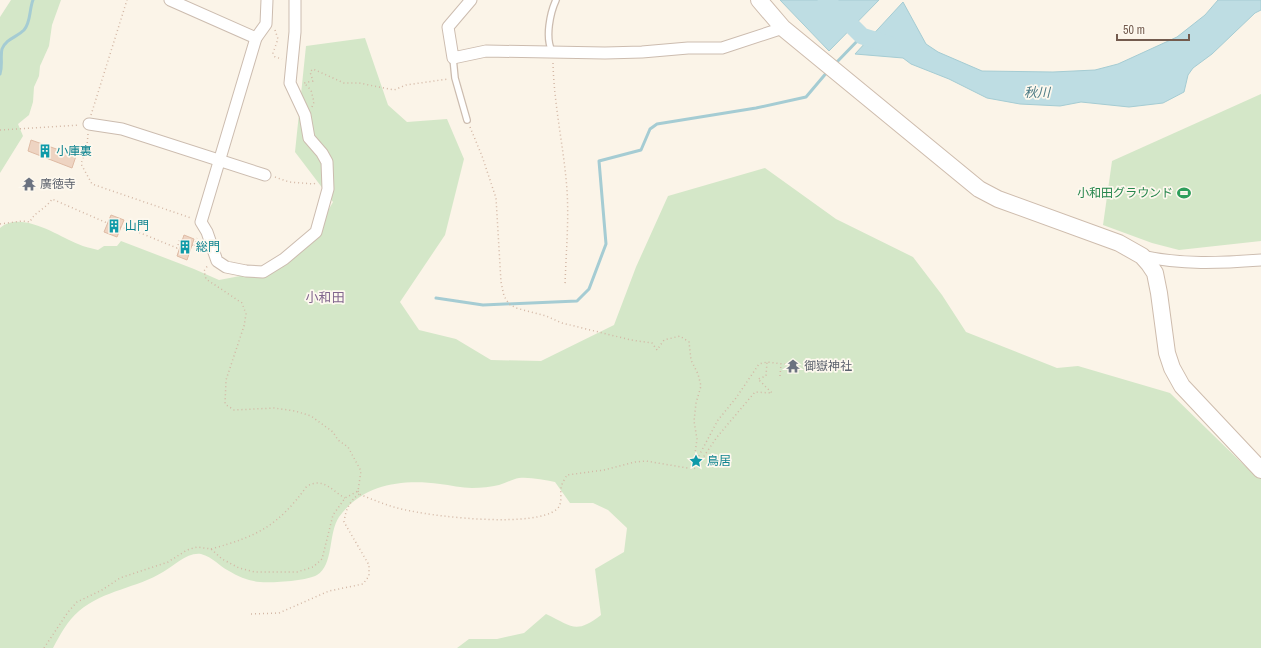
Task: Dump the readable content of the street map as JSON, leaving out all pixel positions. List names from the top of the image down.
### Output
{
  "districts": ["小和田"],
  "water": ["秋川"],
  "places": {
    "building": ["小庫裏", "山門", "総門"],
    "temple": ["廣徳寺", "御嶽神社"],
    "sports": ["小和田グラウンド"],
    "place": ["鳥居"]
  },
  "scale_bar": "50 m"
}
